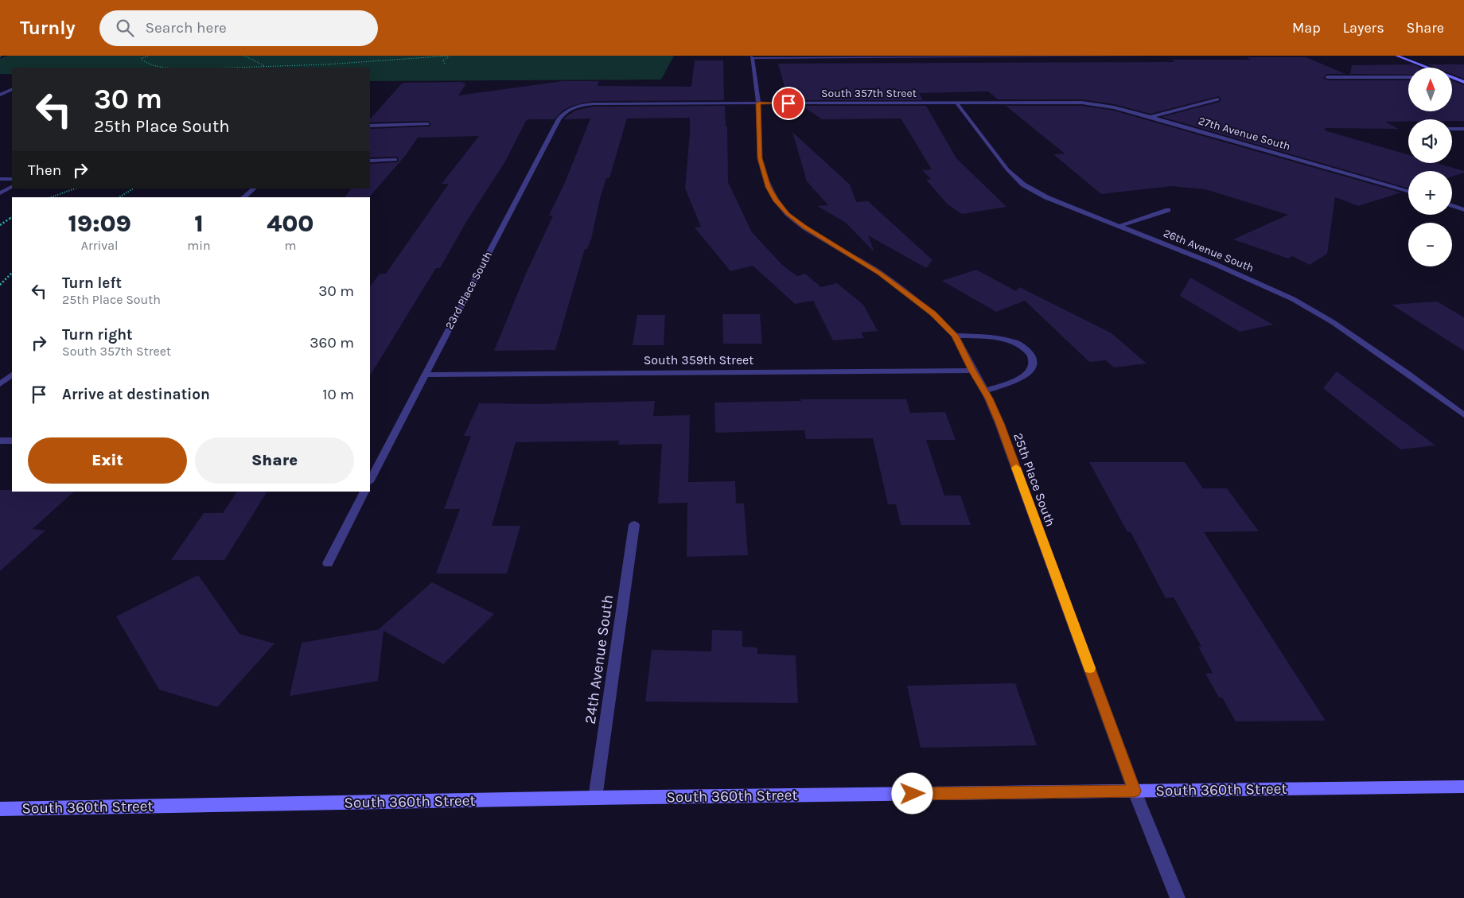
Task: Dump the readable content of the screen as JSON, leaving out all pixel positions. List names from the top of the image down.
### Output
{
  "streets": {
    "street": [
      "South 357th Street",
      "27th Avenue South",
      "26th Avenue South",
      "23rd Place South",
      "South 359th Street",
      "25th Place South",
      "24th Avenue South",
      "South 360th Street"
    ]
  },
  "crossings": [
    ["South 357th Street", "27th Avenue South"],
    ["South 357th Street", "26th Avenue South"],
    ["South 357th Street", "23rd Place South"],
    ["South 357th Street", "25th Place South"],
    ["23rd Place South", "South 359th Street"],
    ["South 359th Street", "25th Place South"],
    ["25th Place South", "South 360th Street"],
    ["24th Avenue South", "South 360th Street"]
  ],
  "north": "top",
  "page": {
    "header": "Turnly",
    "search": "Search here",
    "nav": ["Map", "Layers", "Share"],
    "map_buttons": ["+", "−"],
    "turn": ["30 m", "25th Place South"],
    "then": "Then",
    "eta": [
      "19:09",
      "Arrival",
      "1",
      "min",
      "400",
      "m"
    ],
    "list": [
      {
        "name": "Turn left",
        "note": "25th Place South",
        "value": "30 m"
      },
      {
        "name": "Turn right",
        "note": "South 357th Street",
        "value": "360 m"
      },
      {
        "name": "Arrive at destination",
        "value": "10 m"
      }
    ],
    "buttons": ["Exit", "Share"]
  }
}
